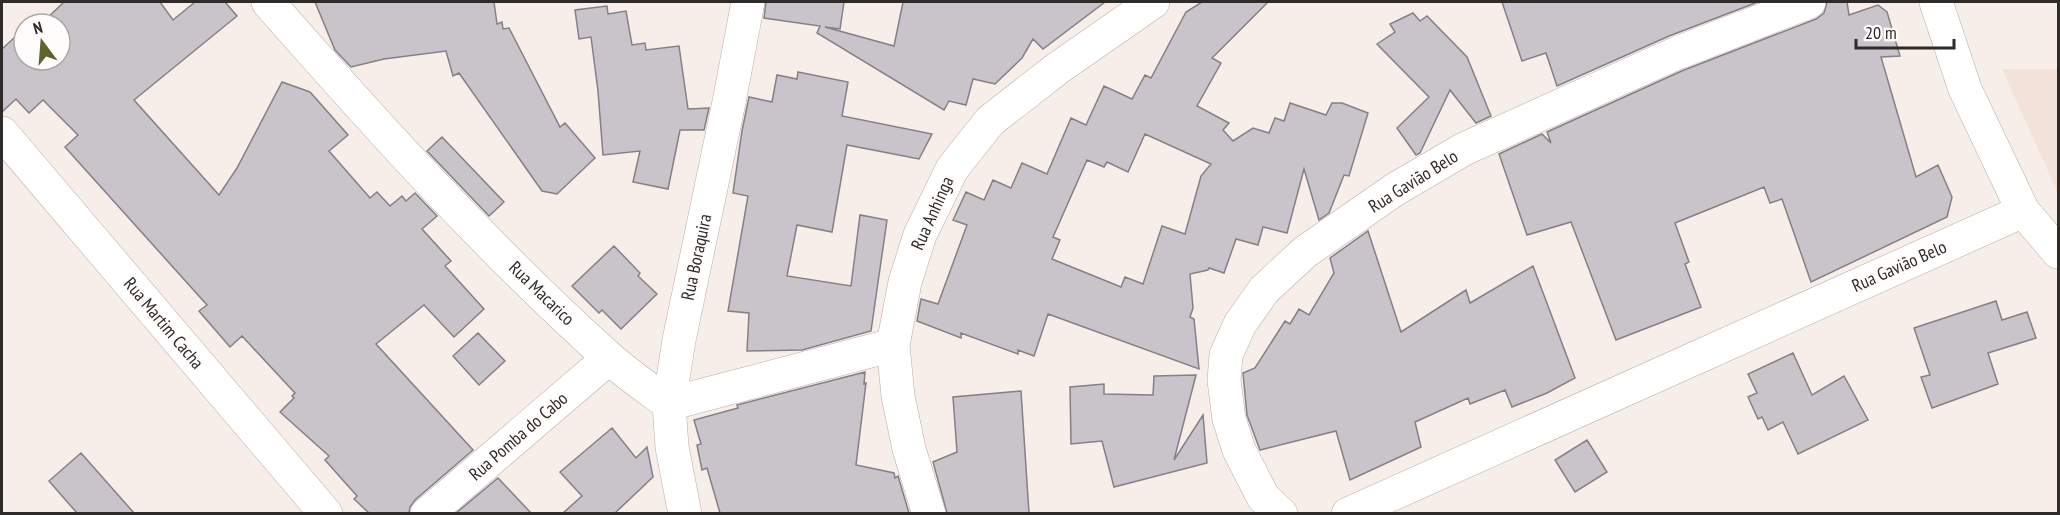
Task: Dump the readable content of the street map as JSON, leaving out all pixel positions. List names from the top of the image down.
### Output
{
  "streets": {
    "street": [
      "Rua Gavião Belo",
      "Rua Anhinga",
      "Rua Boraquira",
      "Rua Macarico",
      "Rua Martim Cacha",
      "Rua Pomba do Cabo"
    ]
  },
  "crossings": [
    ["Rua Boraquira", "Rua Macarico"],
    ["Rua Macarico", "Rua Pomba do Cabo"]
  ],
  "scale_bar": "20 m",
  "north": "top"
}
